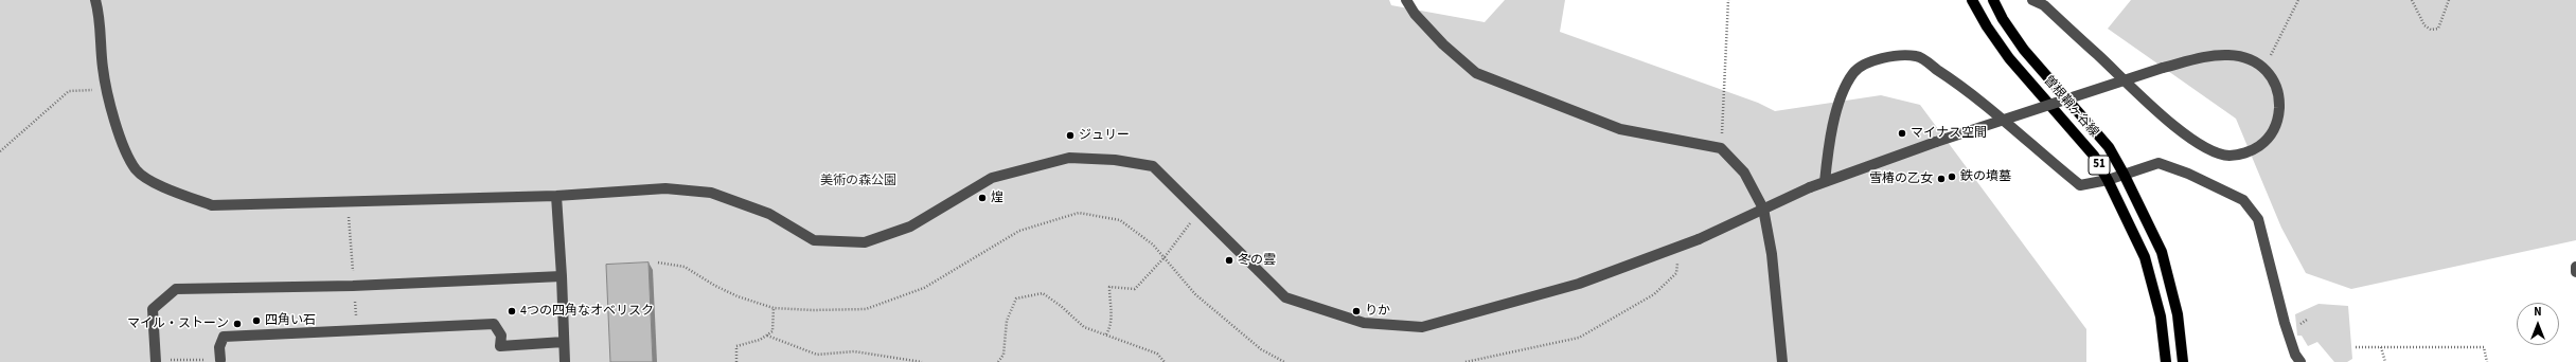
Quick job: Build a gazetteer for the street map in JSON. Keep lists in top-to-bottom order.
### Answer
{
  "streets": {
    "main road": ["曽根鞘ヶ谷線", "51"]
  },
  "parks": ["美術の森公園"],
  "places": [
    "マイナス空間",
    "ジュリー",
    "鉄の墳墓",
    "雪椿の乙女",
    "煌",
    "冬の雲",
    "4つの四角なオベリスク",
    "りか",
    "四角い石",
    "マイル・ストーン"
  ],
  "north": "top"
}
